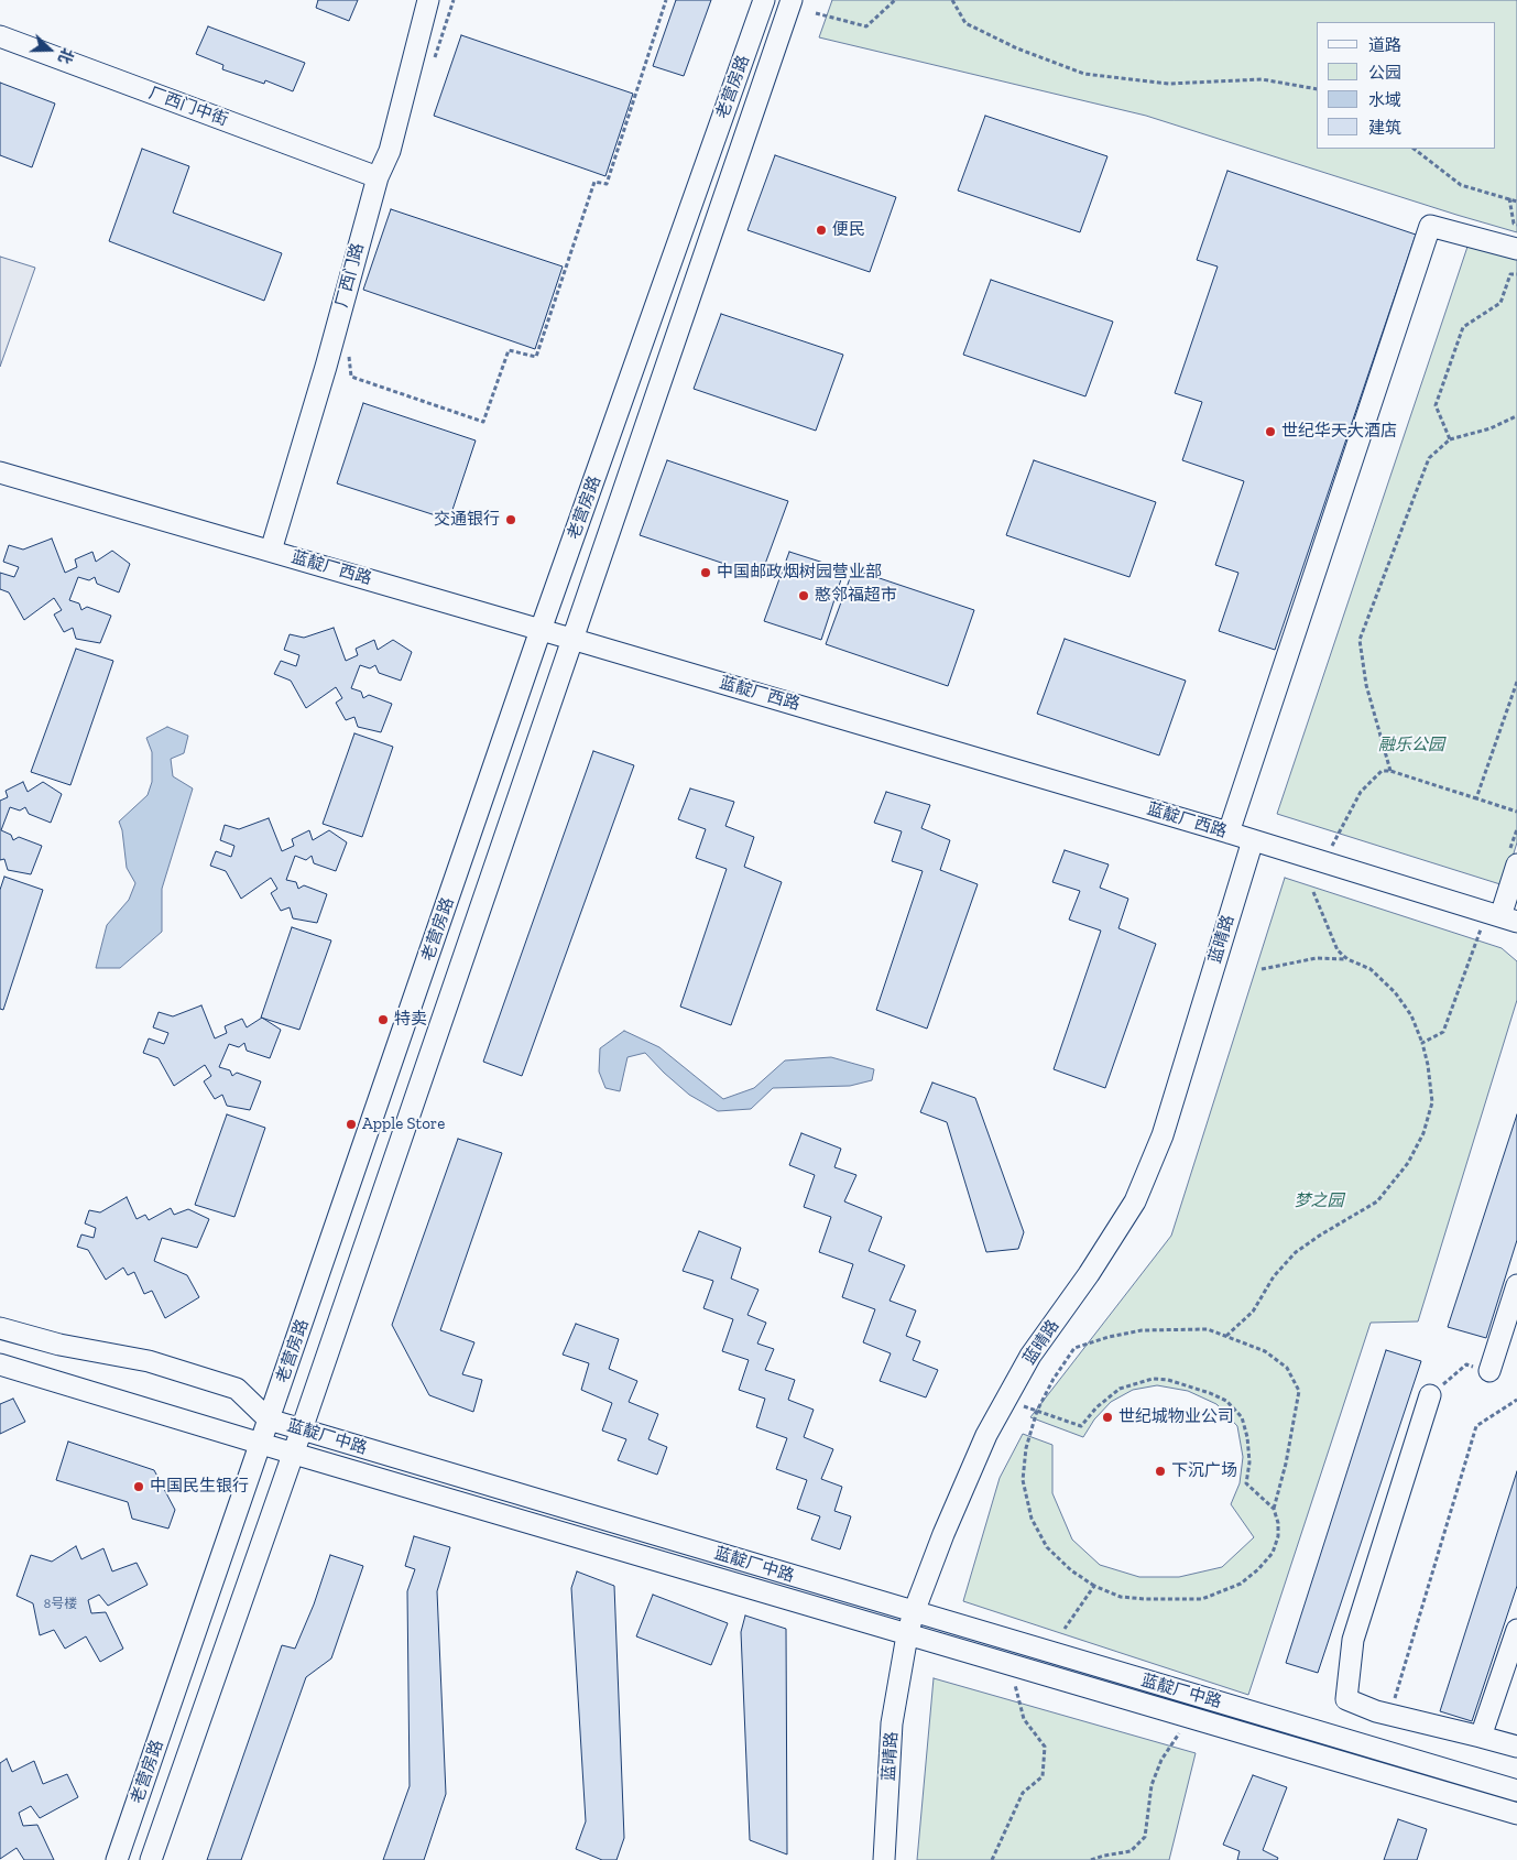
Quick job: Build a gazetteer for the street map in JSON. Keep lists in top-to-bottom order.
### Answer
{
  "streets": {
    "street": [
      "老营房路",
      "厂西门中街",
      "厂西门路",
      "蓝靛厂西路",
      "蓝晴路",
      "蓝靛厂中路"
    ]
  },
  "crossings": [
    ["老营房路", "蓝靛厂西路"],
    ["老营房路", "蓝靛厂中路"],
    ["厂西门中街", "厂西门路"],
    ["厂西门路", "蓝靛厂西路"],
    ["蓝靛厂西路", "蓝晴路"],
    ["蓝晴路", "蓝靛厂中路"]
  ],
  "parks": ["融乐公园", "梦之园"],
  "places": [
    "便民",
    "世纪华天大酒店",
    "交通银行",
    "中国邮政烟树园营业部",
    "憨邻福超市",
    "特卖",
    "Apple Store",
    "世纪城物业公司",
    "下沉广场",
    "中国民生银行"
  ],
  "house_numbers": ["8号楼"],
  "legend": [
    "道路",
    "公园",
    "水域",
    "建筑"
  ],
  "north": "right"
}
